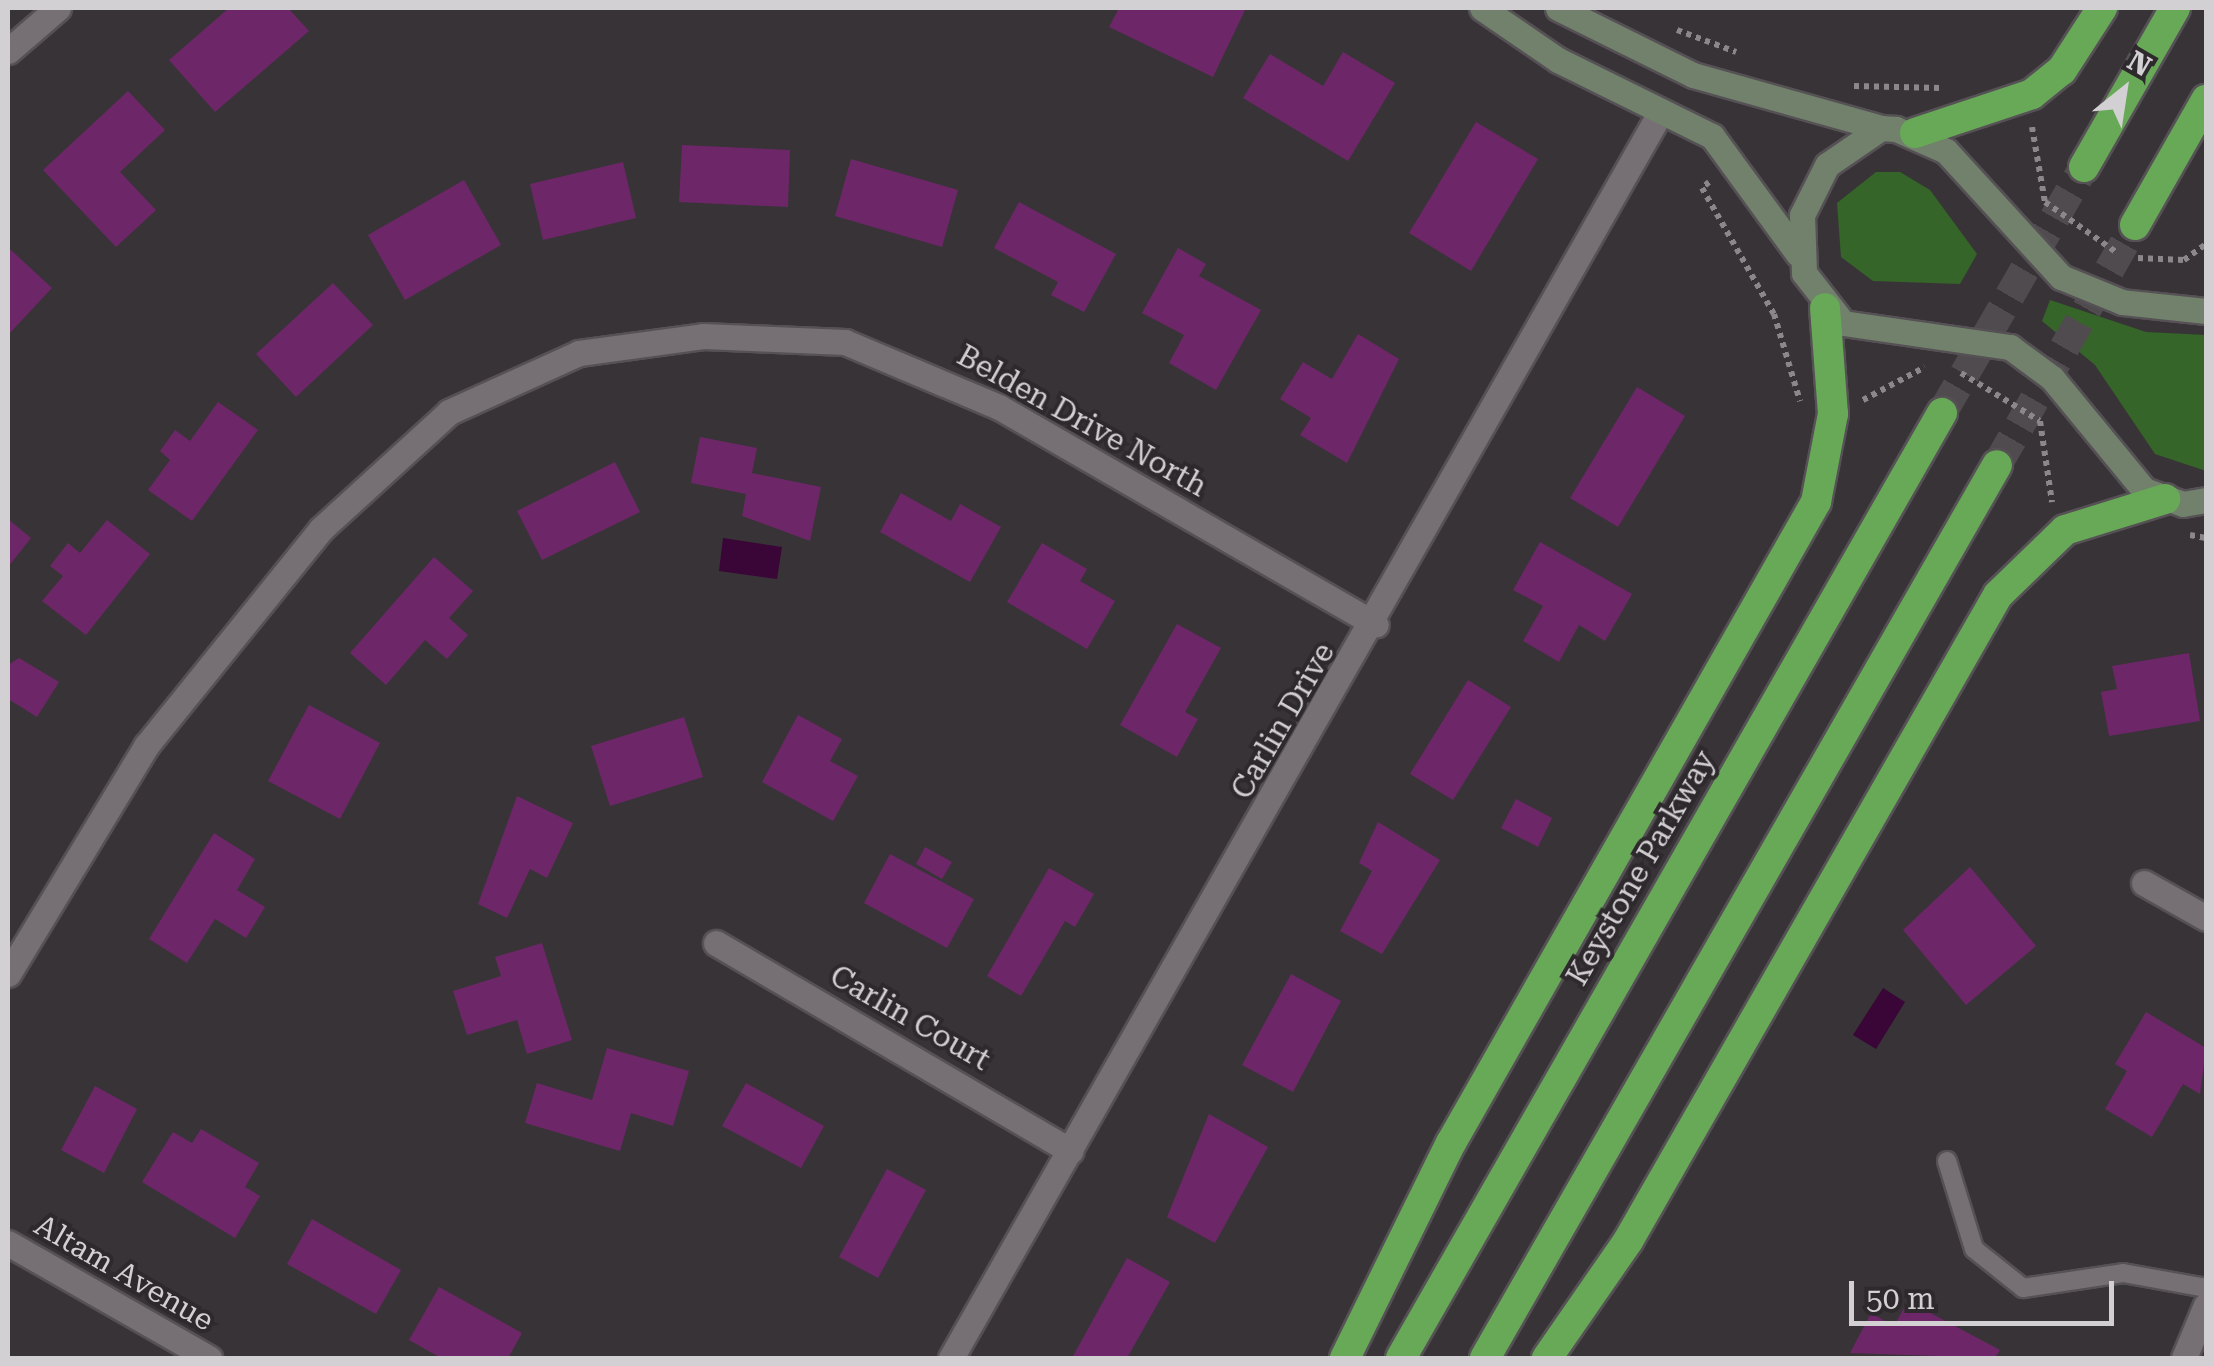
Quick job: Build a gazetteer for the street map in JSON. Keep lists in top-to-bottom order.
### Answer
{
  "streets": {
    "highway": ["Keystone Parkway"],
    "street": [
      "Belden Drive North",
      "Carlin Drive",
      "Carlin Court",
      "Altam Avenue"
    ]
  },
  "crossings": [
    ["Belden Drive North", "Carlin Drive"],
    ["Carlin Drive", "Carlin Court"]
  ],
  "scale_bar": "50 m",
  "north": "top right"
}
